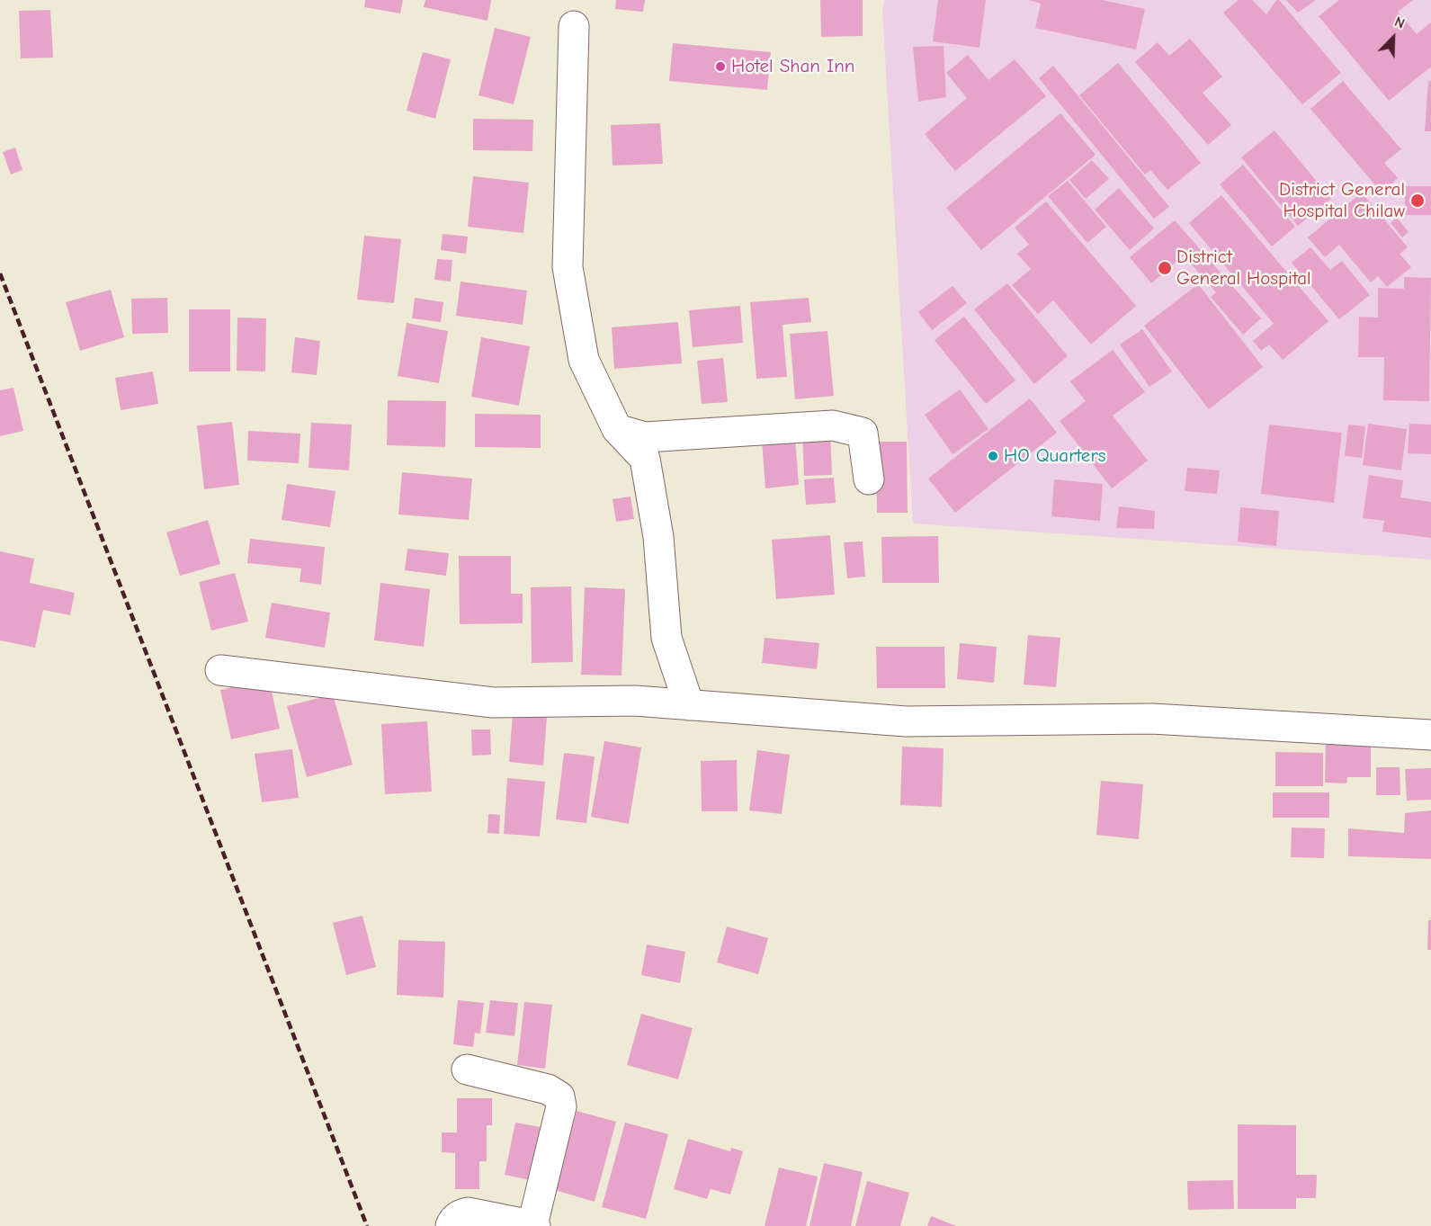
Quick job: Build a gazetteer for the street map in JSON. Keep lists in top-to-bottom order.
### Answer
{
  "places": [
    "Hotel Shan Inn",
    "District General Hospital Chilaw",
    "District General Hospital",
    "HO Quarters"
  ],
  "north": "top right"
}
